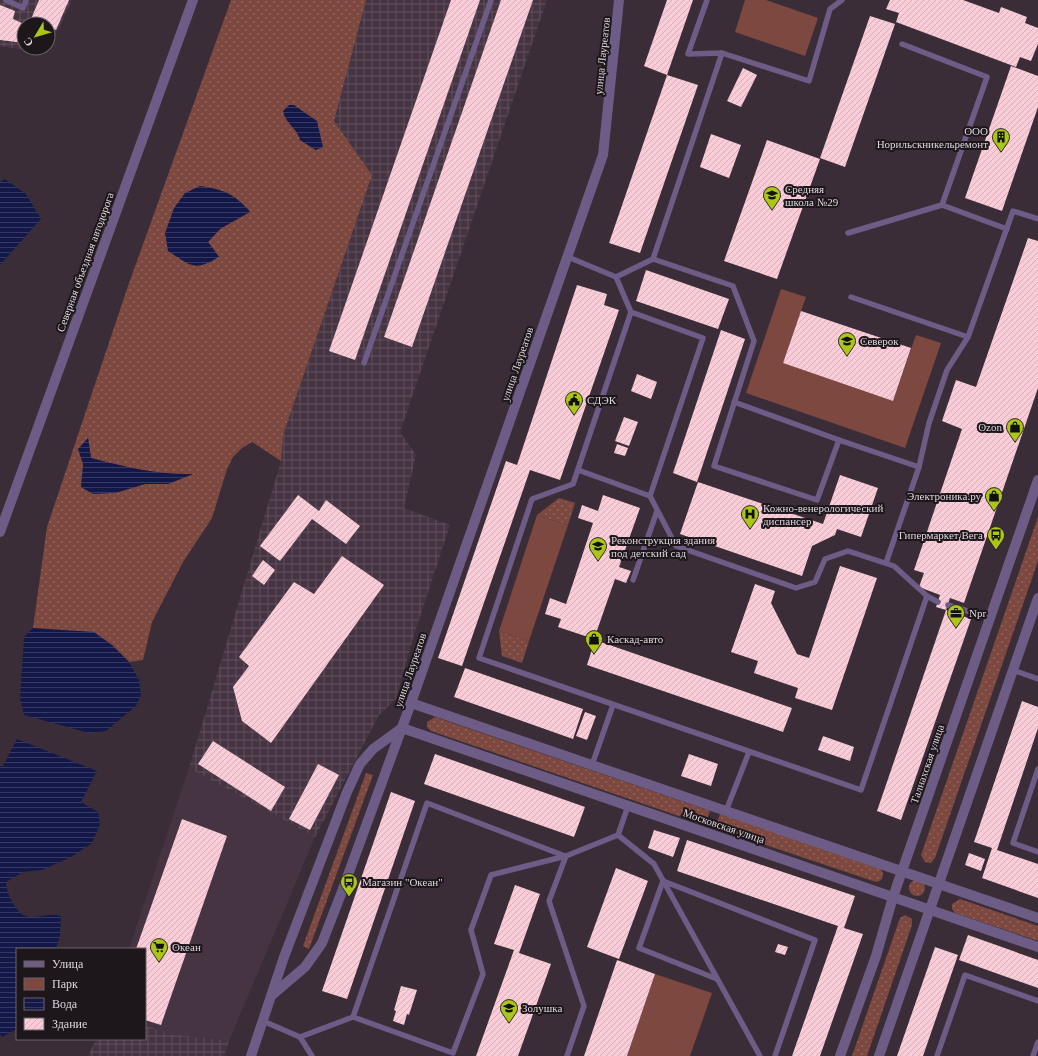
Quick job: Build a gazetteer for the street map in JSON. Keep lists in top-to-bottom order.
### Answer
{
  "streets": {
    "street": [
      "улица Лауреатов",
      "Северная объездная автодорога",
      "Талнахская улица",
      "Московская улица"
    ]
  },
  "crossings": [
    ["улица Лауреатов", "Московская улица"],
    ["Талнахская улица", "Московская улица"]
  ],
  "places": {
    "building": ["ООО Норильскникельремонт"],
    "school or university": [
      "Средняя школа №29",
      "Северок",
      "Реконструкция здания под детский сад",
      "Золушка"
    ],
    "public building": ["СДЭК"],
    "shop": ["Ozon", "Электроника.ру", "Каскад-авто"],
    "hospital": ["Кожно-венерологический диспансер"],
    "bus stop": ["Гипермаркет Вега", "Магазин \"Океан\""],
    "office": ["Npr"],
    "supermarket": ["Океан"]
  },
  "legend": [
    "Улица",
    "Парк",
    "Вода",
    "Здание"
  ],
  "north": "bottom left"
}
